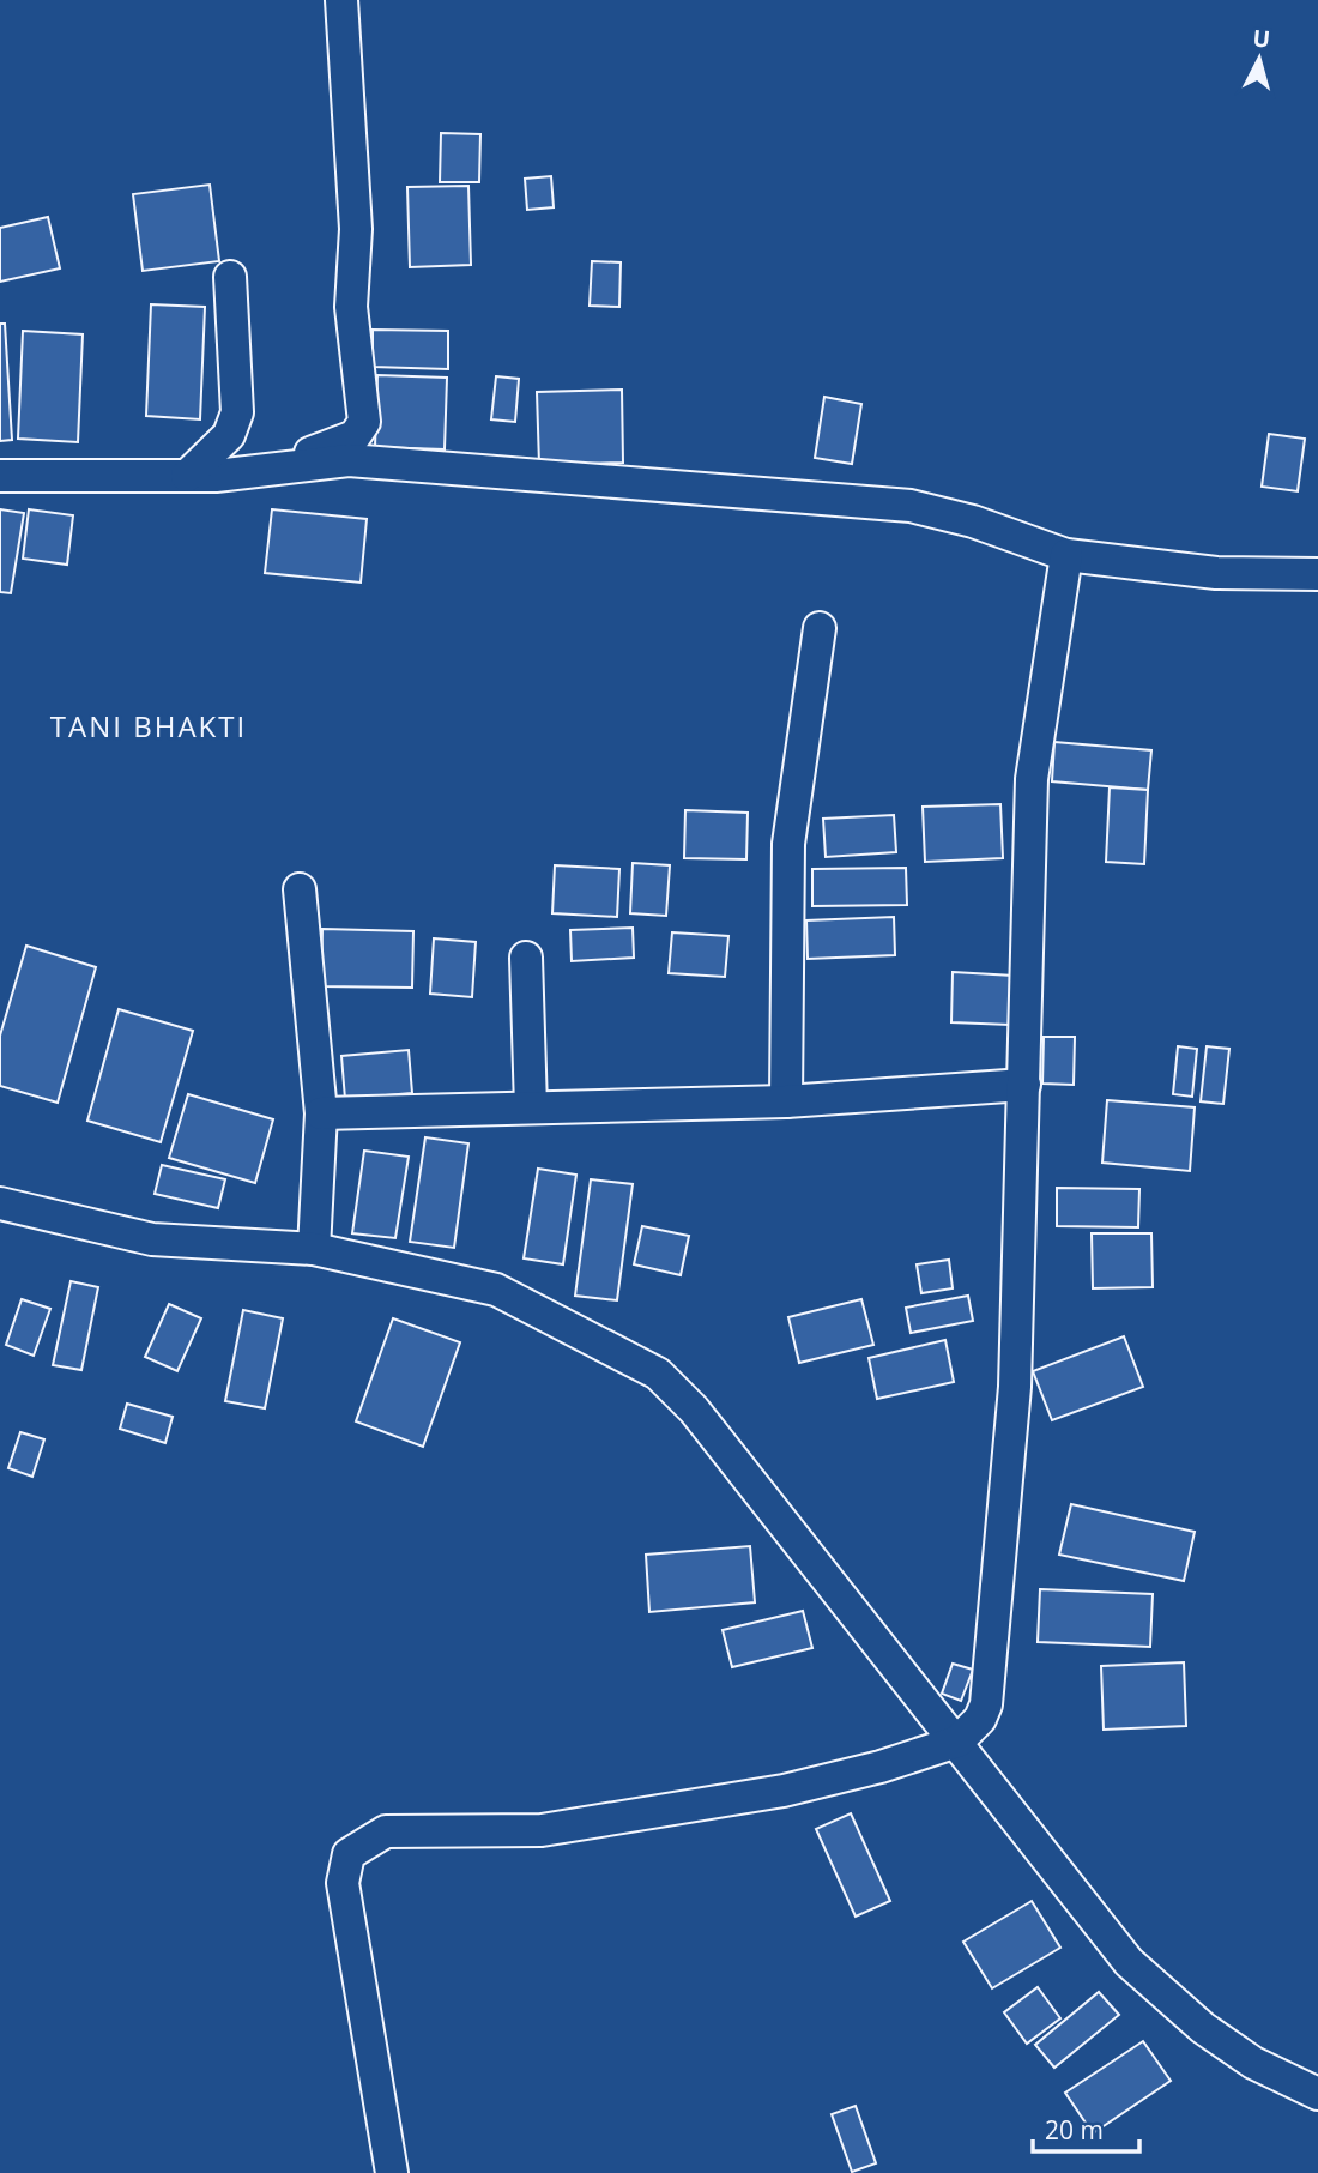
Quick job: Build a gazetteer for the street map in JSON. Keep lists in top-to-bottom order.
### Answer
{
  "districts": ["TANI BHAKTI"],
  "scale_bar": "20 m",
  "north": "top"
}
